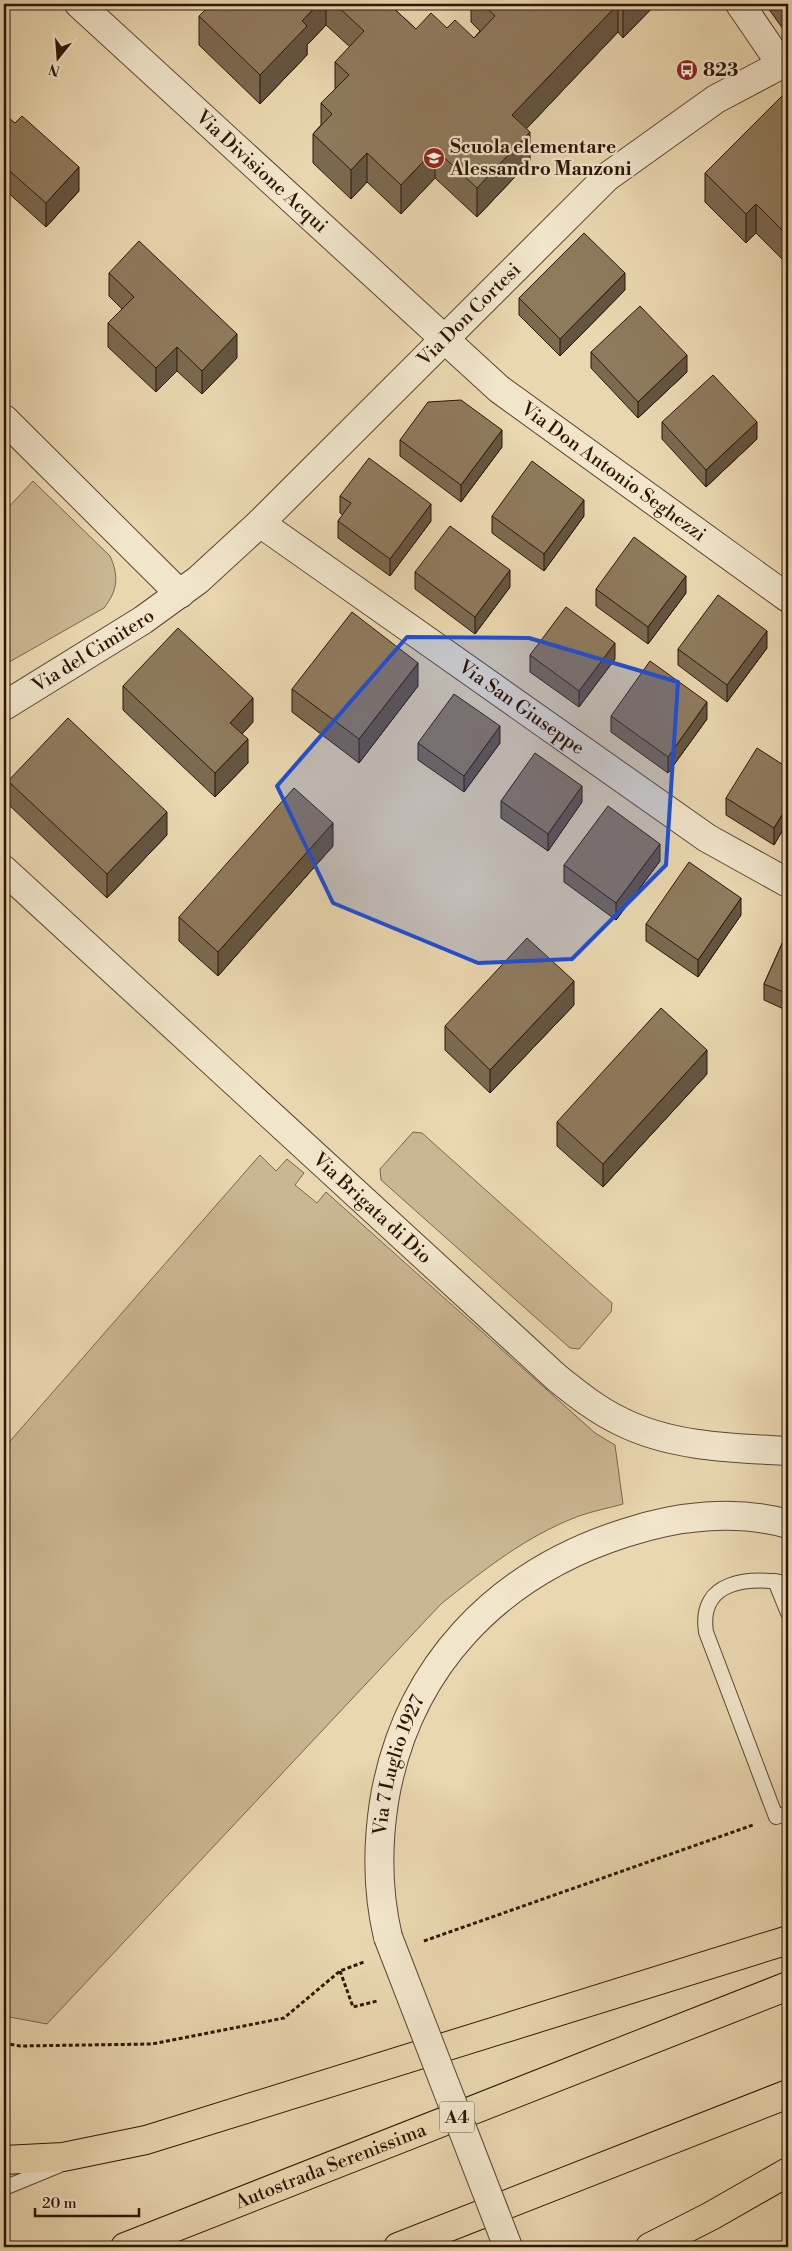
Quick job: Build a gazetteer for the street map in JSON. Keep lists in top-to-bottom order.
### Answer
{
  "streets": {
    "highway": ["A4", "Autostrada Serenissima"],
    "street": [
      "Via Divisione Acqui",
      "Via Don Cortesi",
      "Via Don Antonio Seghezzi",
      "Via del Cimitero",
      "Via San Giuseppe",
      "Via Brigata di Dio",
      "Via 7 Luglio 1927"
    ]
  },
  "crossings": [
    ["Via Divisione Acqui", "Via Don Cortesi"],
    ["Via Divisione Acqui", "Via Don Antonio Seghezzi"],
    ["Via Don Cortesi", "Via Don Antonio Seghezzi"],
    ["Via Don Cortesi", "Via del Cimitero"],
    ["Via Don Cortesi", "Via San Giuseppe"]
  ],
  "places": {
    "bus stop": ["823"],
    "school or university": ["Scuola elementare Alessandro Manzoni"]
  },
  "scale_bar": "20 m",
  "north": "bottom"
}
